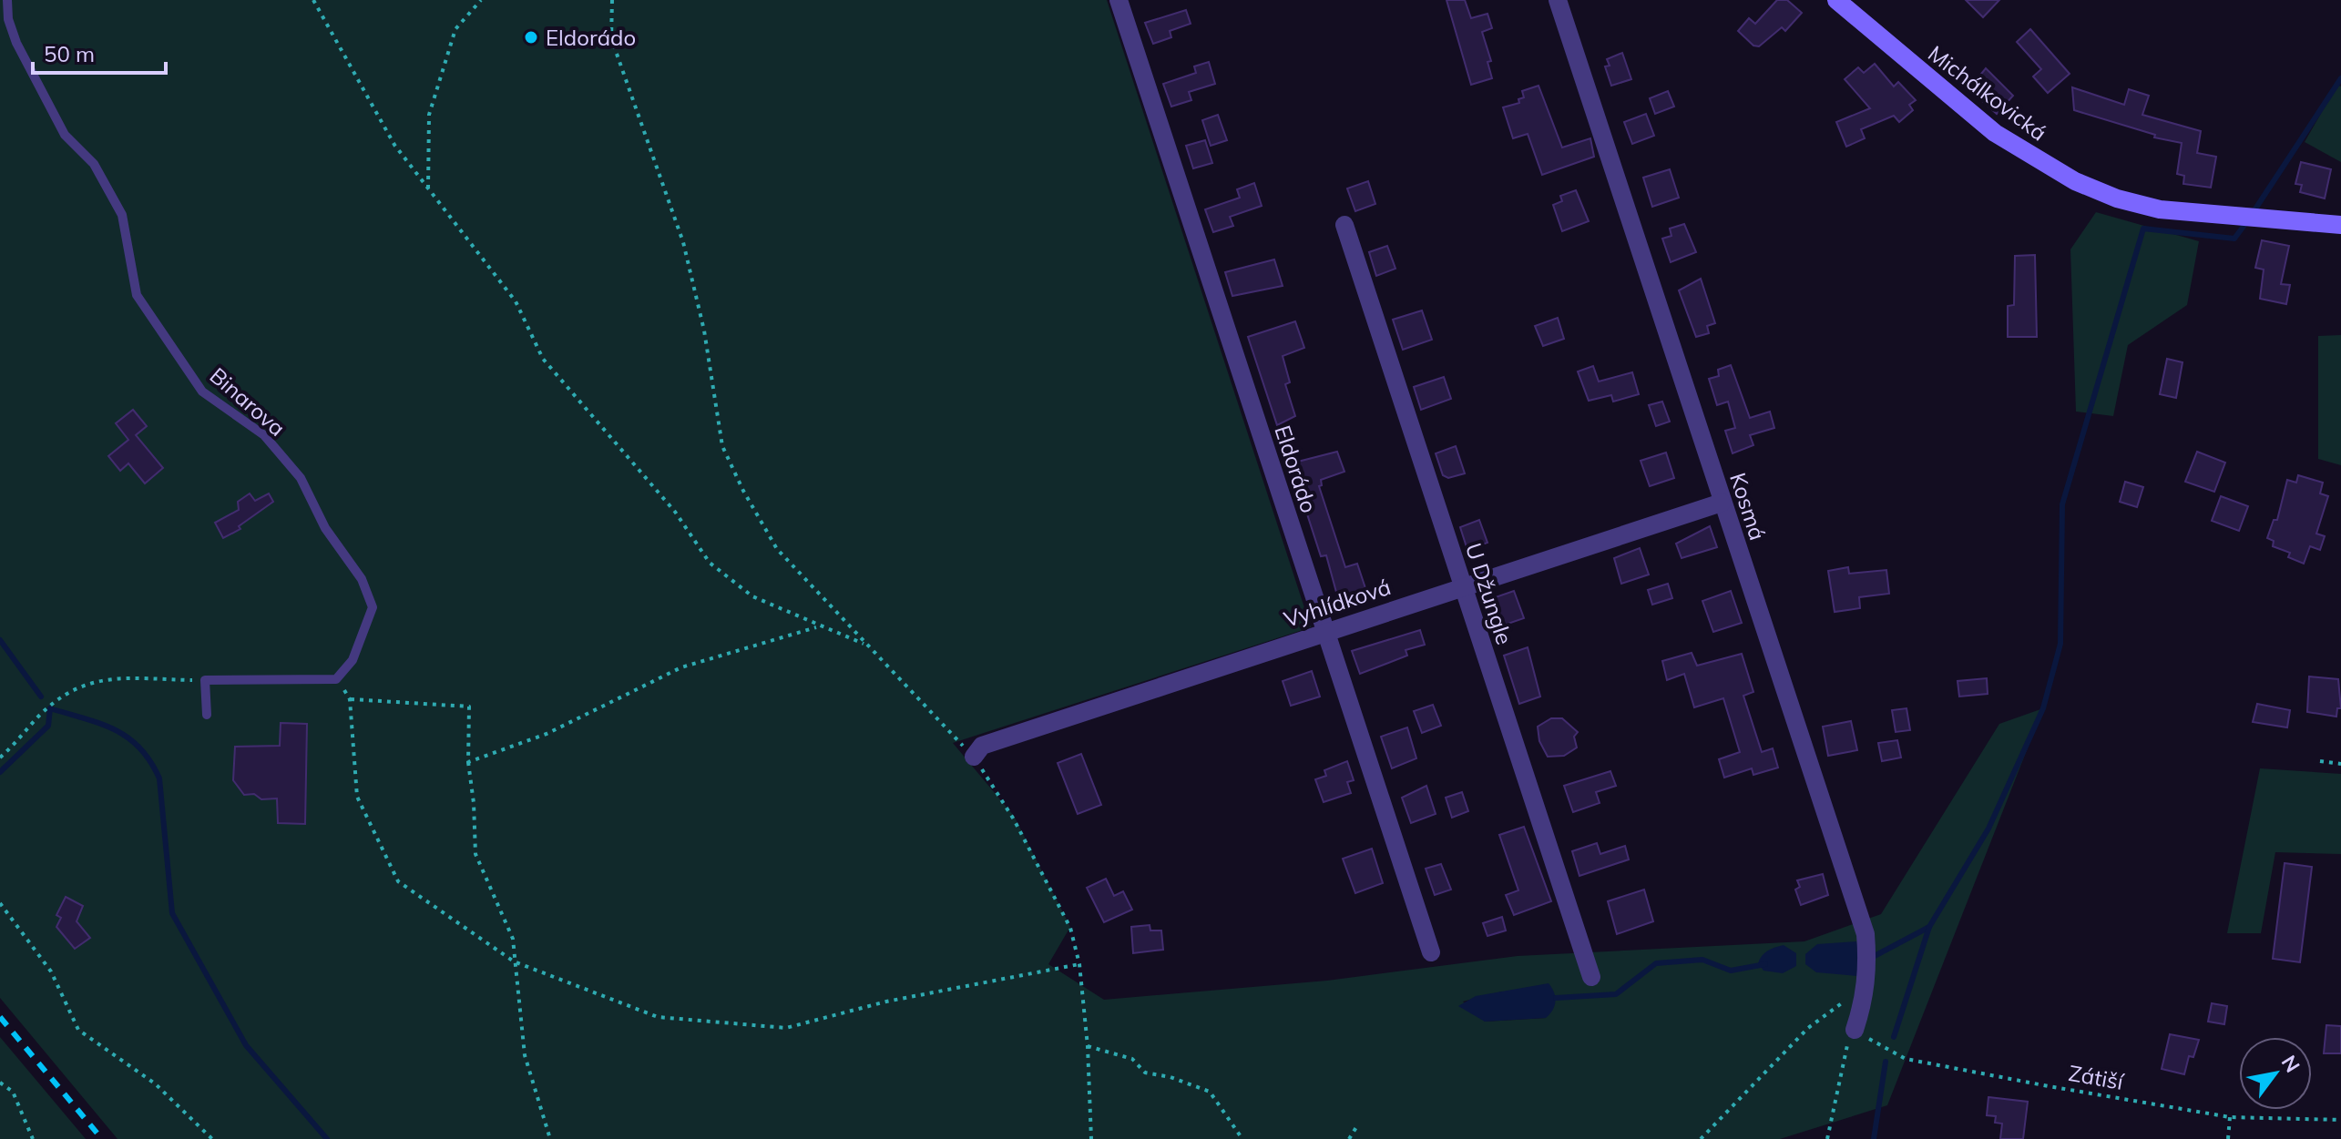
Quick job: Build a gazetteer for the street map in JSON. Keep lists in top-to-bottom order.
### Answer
{
  "streets": {
    "street": [
      "Michálkovická",
      "Eldorádo",
      "Kosmá",
      "U Džungle",
      "Vyhlídková"
    ],
    "lane": ["Binarova"],
    "path": ["Zátiší"]
  },
  "crossings": [
    ["Eldorádo", "Vyhlídková"],
    ["Kosmá", "Vyhlídková"],
    ["Kosmá", "Zátiší"],
    ["U Džungle", "Vyhlídková"]
  ],
  "places": ["Eldorádo"],
  "scale_bar": "50 m",
  "north": "top right"
}
